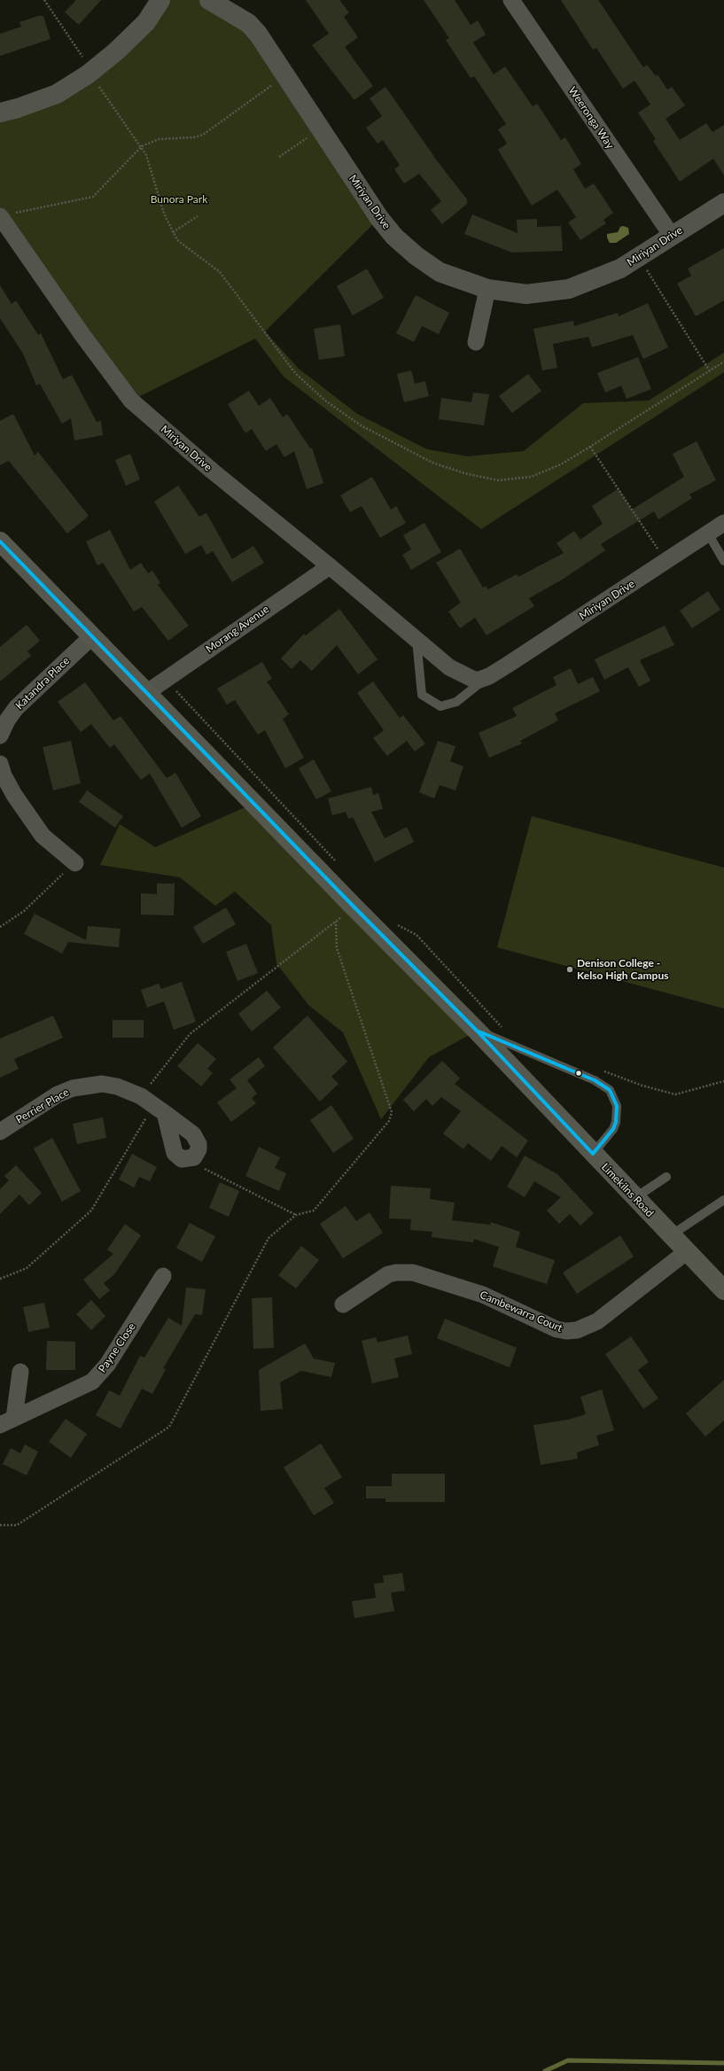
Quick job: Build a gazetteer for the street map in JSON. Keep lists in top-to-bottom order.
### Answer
{
  "streets": {
    "main road": ["Limekilns Road"],
    "street": [
      "Weeronga Way",
      "Miriyan Drive",
      "Morang Avenue",
      "Katandra Place",
      "Perrier Place",
      "Cambewarra Court",
      "Payne Close"
    ]
  },
  "crossings": [
    ["Weeronga Way", "Miriyan Drive"],
    ["Miriyan Drive", "Morang Avenue"],
    ["Morang Avenue", "Limekilns Road"],
    ["Katandra Place", "Limekilns Road"],
    ["Limekilns Road", "Cambewarra Court"]
  ],
  "parks": ["Bunora Park"],
  "places": ["Denison College - Kelso High Campus"]
}
